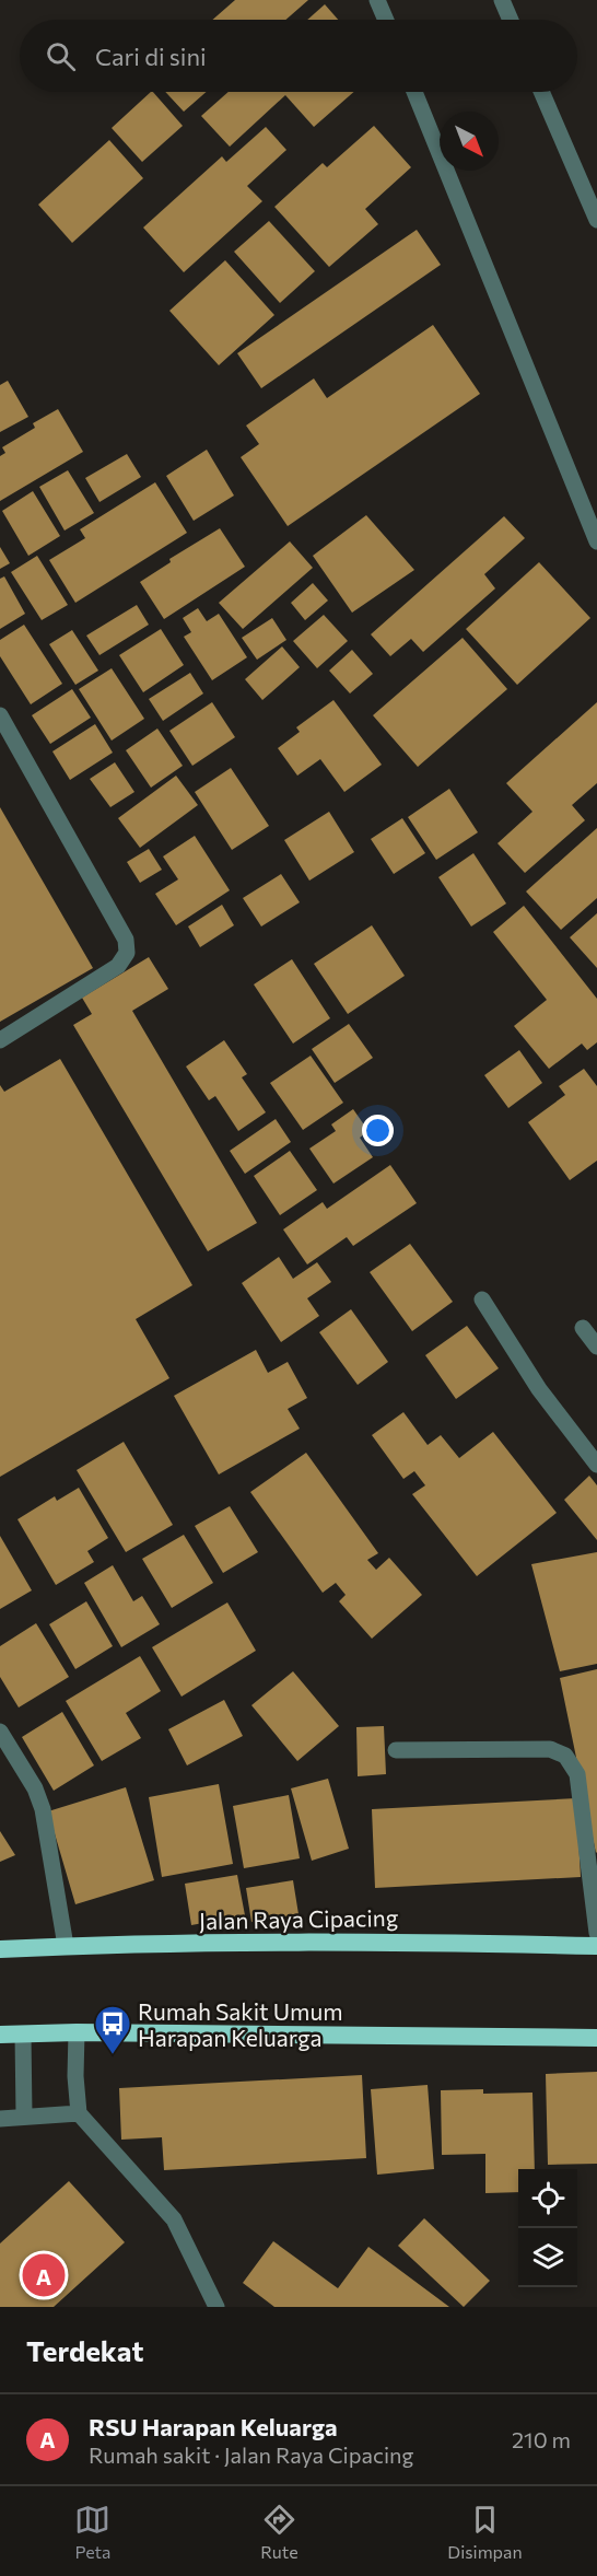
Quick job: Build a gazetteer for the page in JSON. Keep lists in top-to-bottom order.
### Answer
{
  "streets": {
    "highway": ["Jalan Raya Cipacing"]
  },
  "places": {
    "bus stop": ["Rumah Sakit Umum Harapan Keluarga"]
  },
  "north": "bottom right",
  "page": {
    "search": "Cari di sini",
    "pins": "A",
    "heading": "Terdekat",
    "list": [
      {
        "mark": "A",
        "name": "RSU Harapan Keluarga",
        "note": "Rumah sakit · Jalan Raya Cipacing",
        "value": "210 m"
      }
    ],
    "nav": ["Peta", "Rute", "Disimpan"]
  }
}
